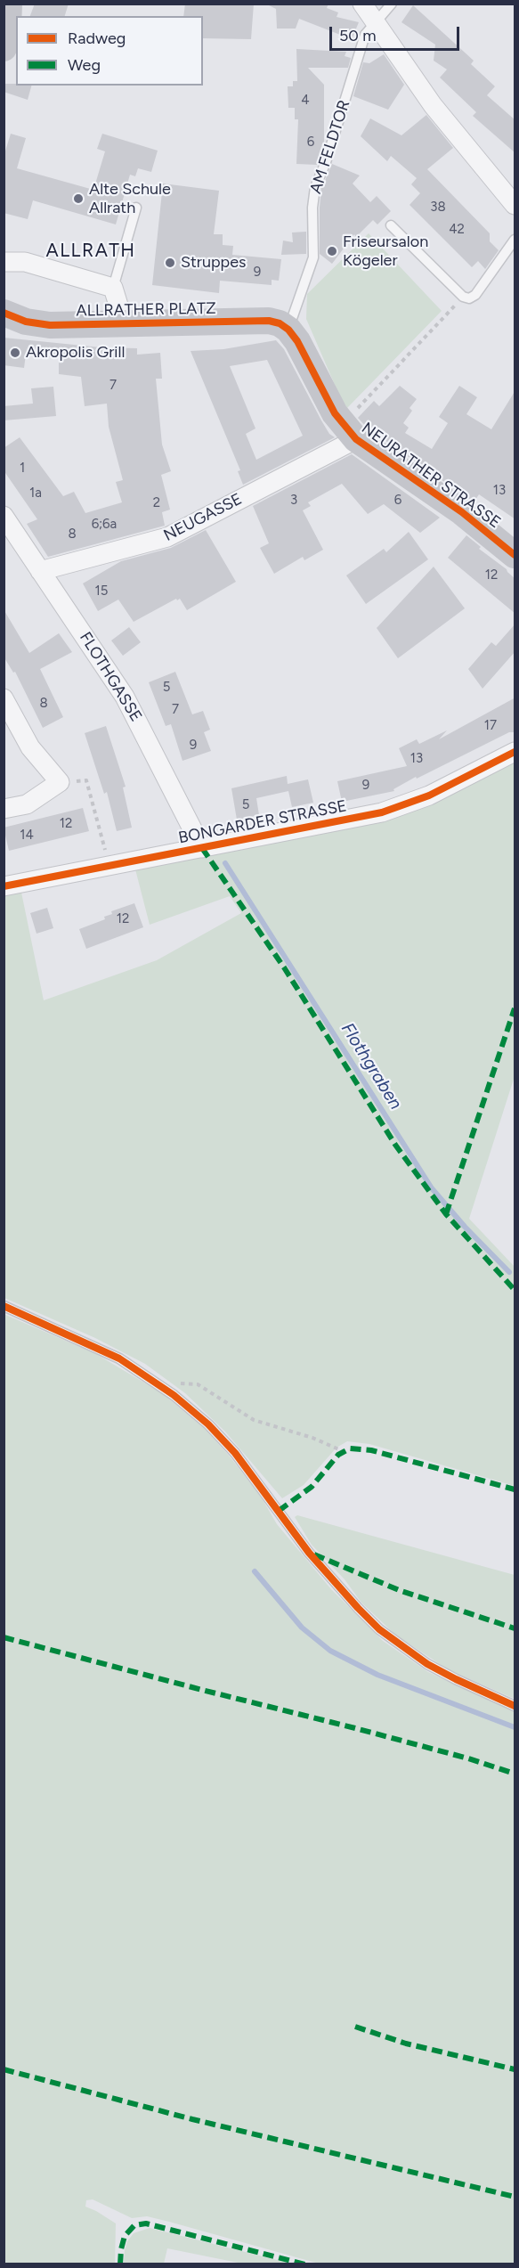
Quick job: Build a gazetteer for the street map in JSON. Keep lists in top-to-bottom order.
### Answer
{
  "streets": {
    "street": [
      "ALLRATHER PLATZ",
      "NEURATHER STRASSE",
      "NEUGASSE",
      "FLOTHGASSE",
      "BONGARDER STRASSE"
    ],
    "lane": ["AM FELDTOR"]
  },
  "crossings": [
    ["AM FELDTOR", "ALLRATHER PLATZ"],
    ["AM FELDTOR", "NEURATHER STRASSE"],
    ["ALLRATHER PLATZ", "NEURATHER STRASSE"],
    ["NEURATHER STRASSE", "NEUGASSE"],
    ["NEUGASSE", "FLOTHGASSE"],
    ["FLOTHGASSE", "BONGARDER STRASSE"]
  ],
  "districts": ["ALLRATH"],
  "water": ["Flothgraben"],
  "places": [
    "Alte Schule Allrath",
    "Friseursalon Kögeler",
    "Struppes",
    "Akropolis Grill"
  ],
  "house_numbers": [
    "4",
    "6",
    "38",
    "42",
    "9",
    "7",
    "1",
    "13",
    "1a",
    "3",
    "6",
    "2",
    "6;6a",
    "8",
    "12",
    "15",
    "5",
    "8",
    "7",
    "17",
    "9",
    "13",
    "9",
    "5",
    "12",
    "14",
    "12"
  ],
  "legend": ["Radweg", "Weg"],
  "scale_bar": "50 m"
}
